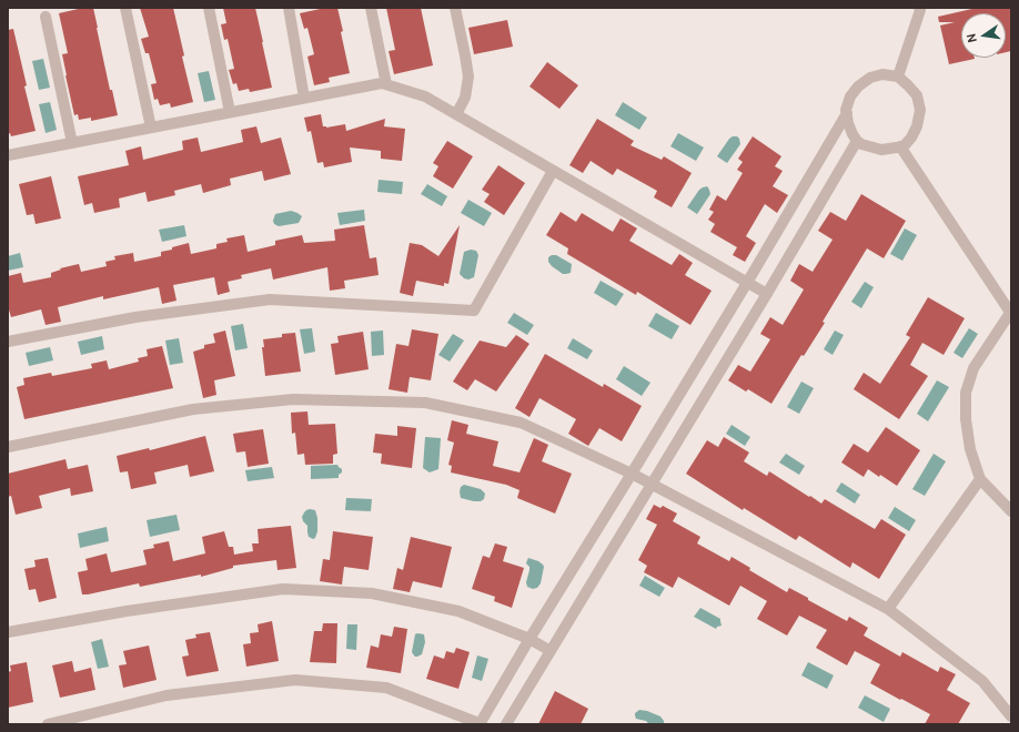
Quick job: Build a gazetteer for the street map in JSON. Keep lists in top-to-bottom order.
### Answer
{
  "north": "left"
}
